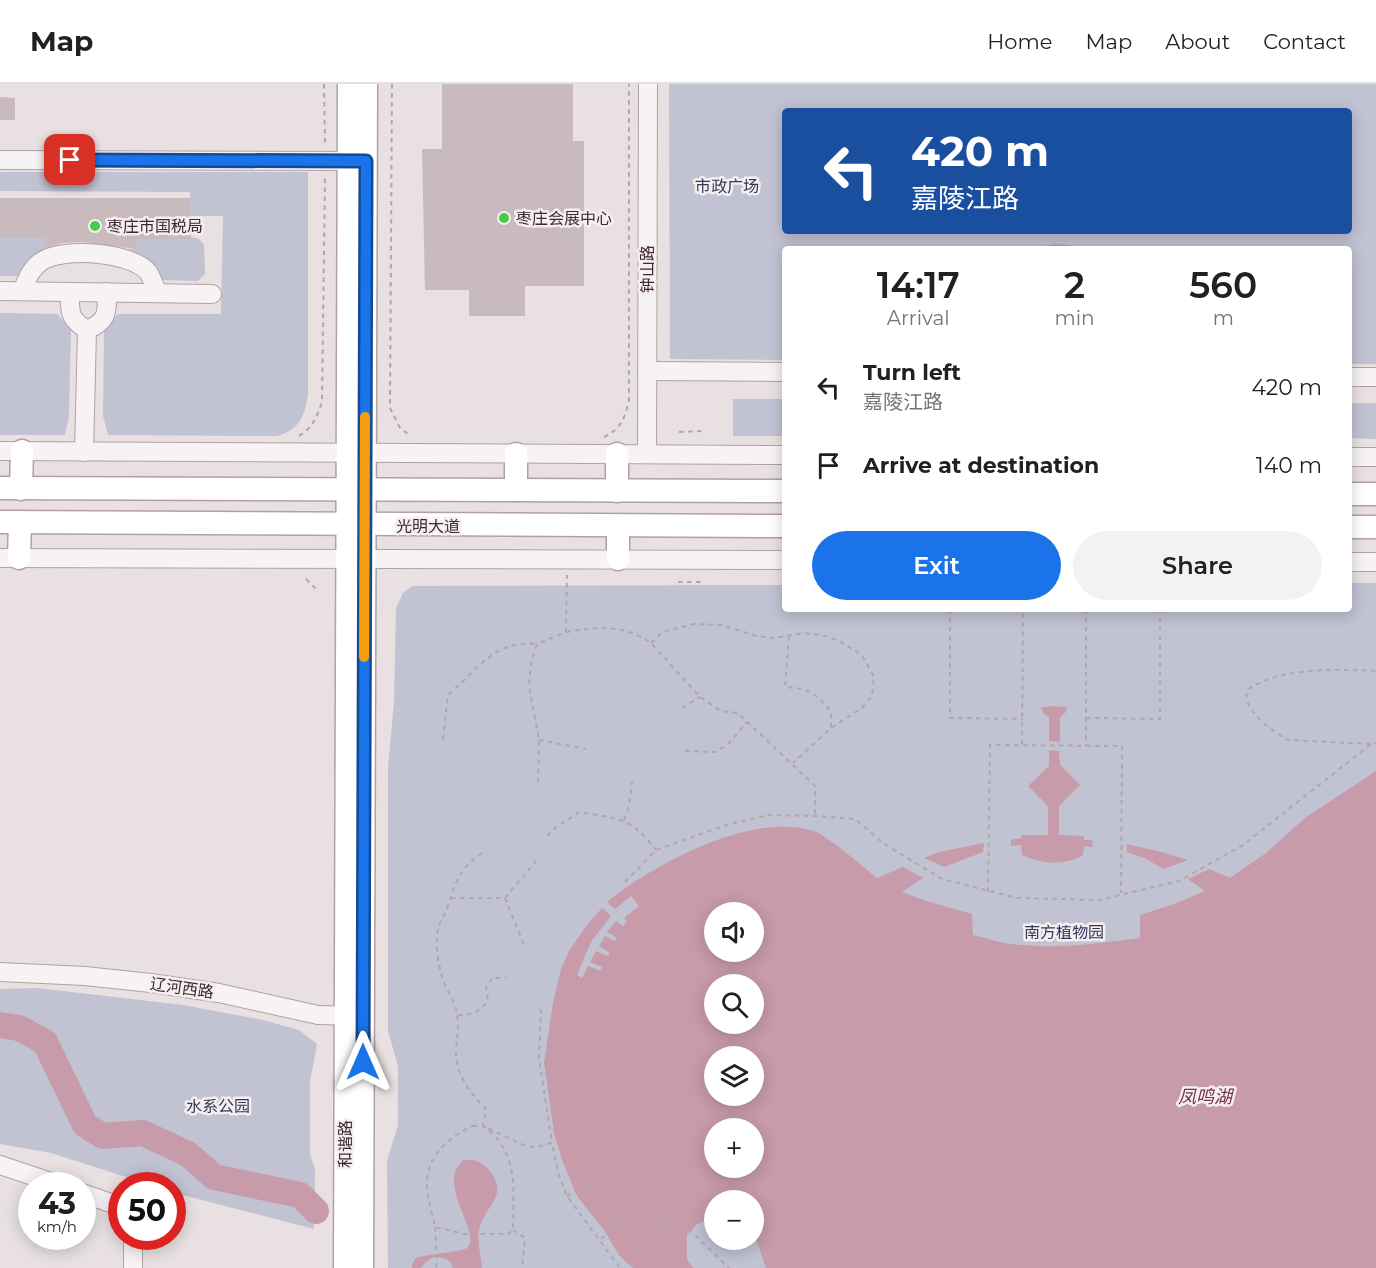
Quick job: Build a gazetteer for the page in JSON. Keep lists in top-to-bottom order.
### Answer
{
  "streets": {
    "main road": ["光明大道", "和谐路"],
    "street": ["钟山路", "辽河西路"]
  },
  "crossings": [
    ["光明大道", "和谐路"],
    ["辽河西路", "和谐路"]
  ],
  "water": ["凤鸣湖"],
  "parks": ["市政广场", "南方植物园", "水系公园"],
  "places": ["枣庄会展中心", "枣庄市国税局"],
  "page": {
    "header": "Map",
    "nav": [
      "Home",
      "Map",
      "About",
      "Contact"
    ],
    "turn": ["420 m", "嘉陵江路"],
    "eta": [
      "14:17",
      "Arrival",
      "2",
      "min",
      "560",
      "m"
    ],
    "list": [
      {
        "name": "Turn left",
        "note": "嘉陵江路",
        "value": "420 m"
      },
      {
        "name": "Arrive at destination",
        "value": "140 m"
      }
    ],
    "buttons": ["Exit", "Share"],
    "map_buttons": ["+", "−"],
    "speed": "43 km/h",
    "limit": "50"
  }
}
